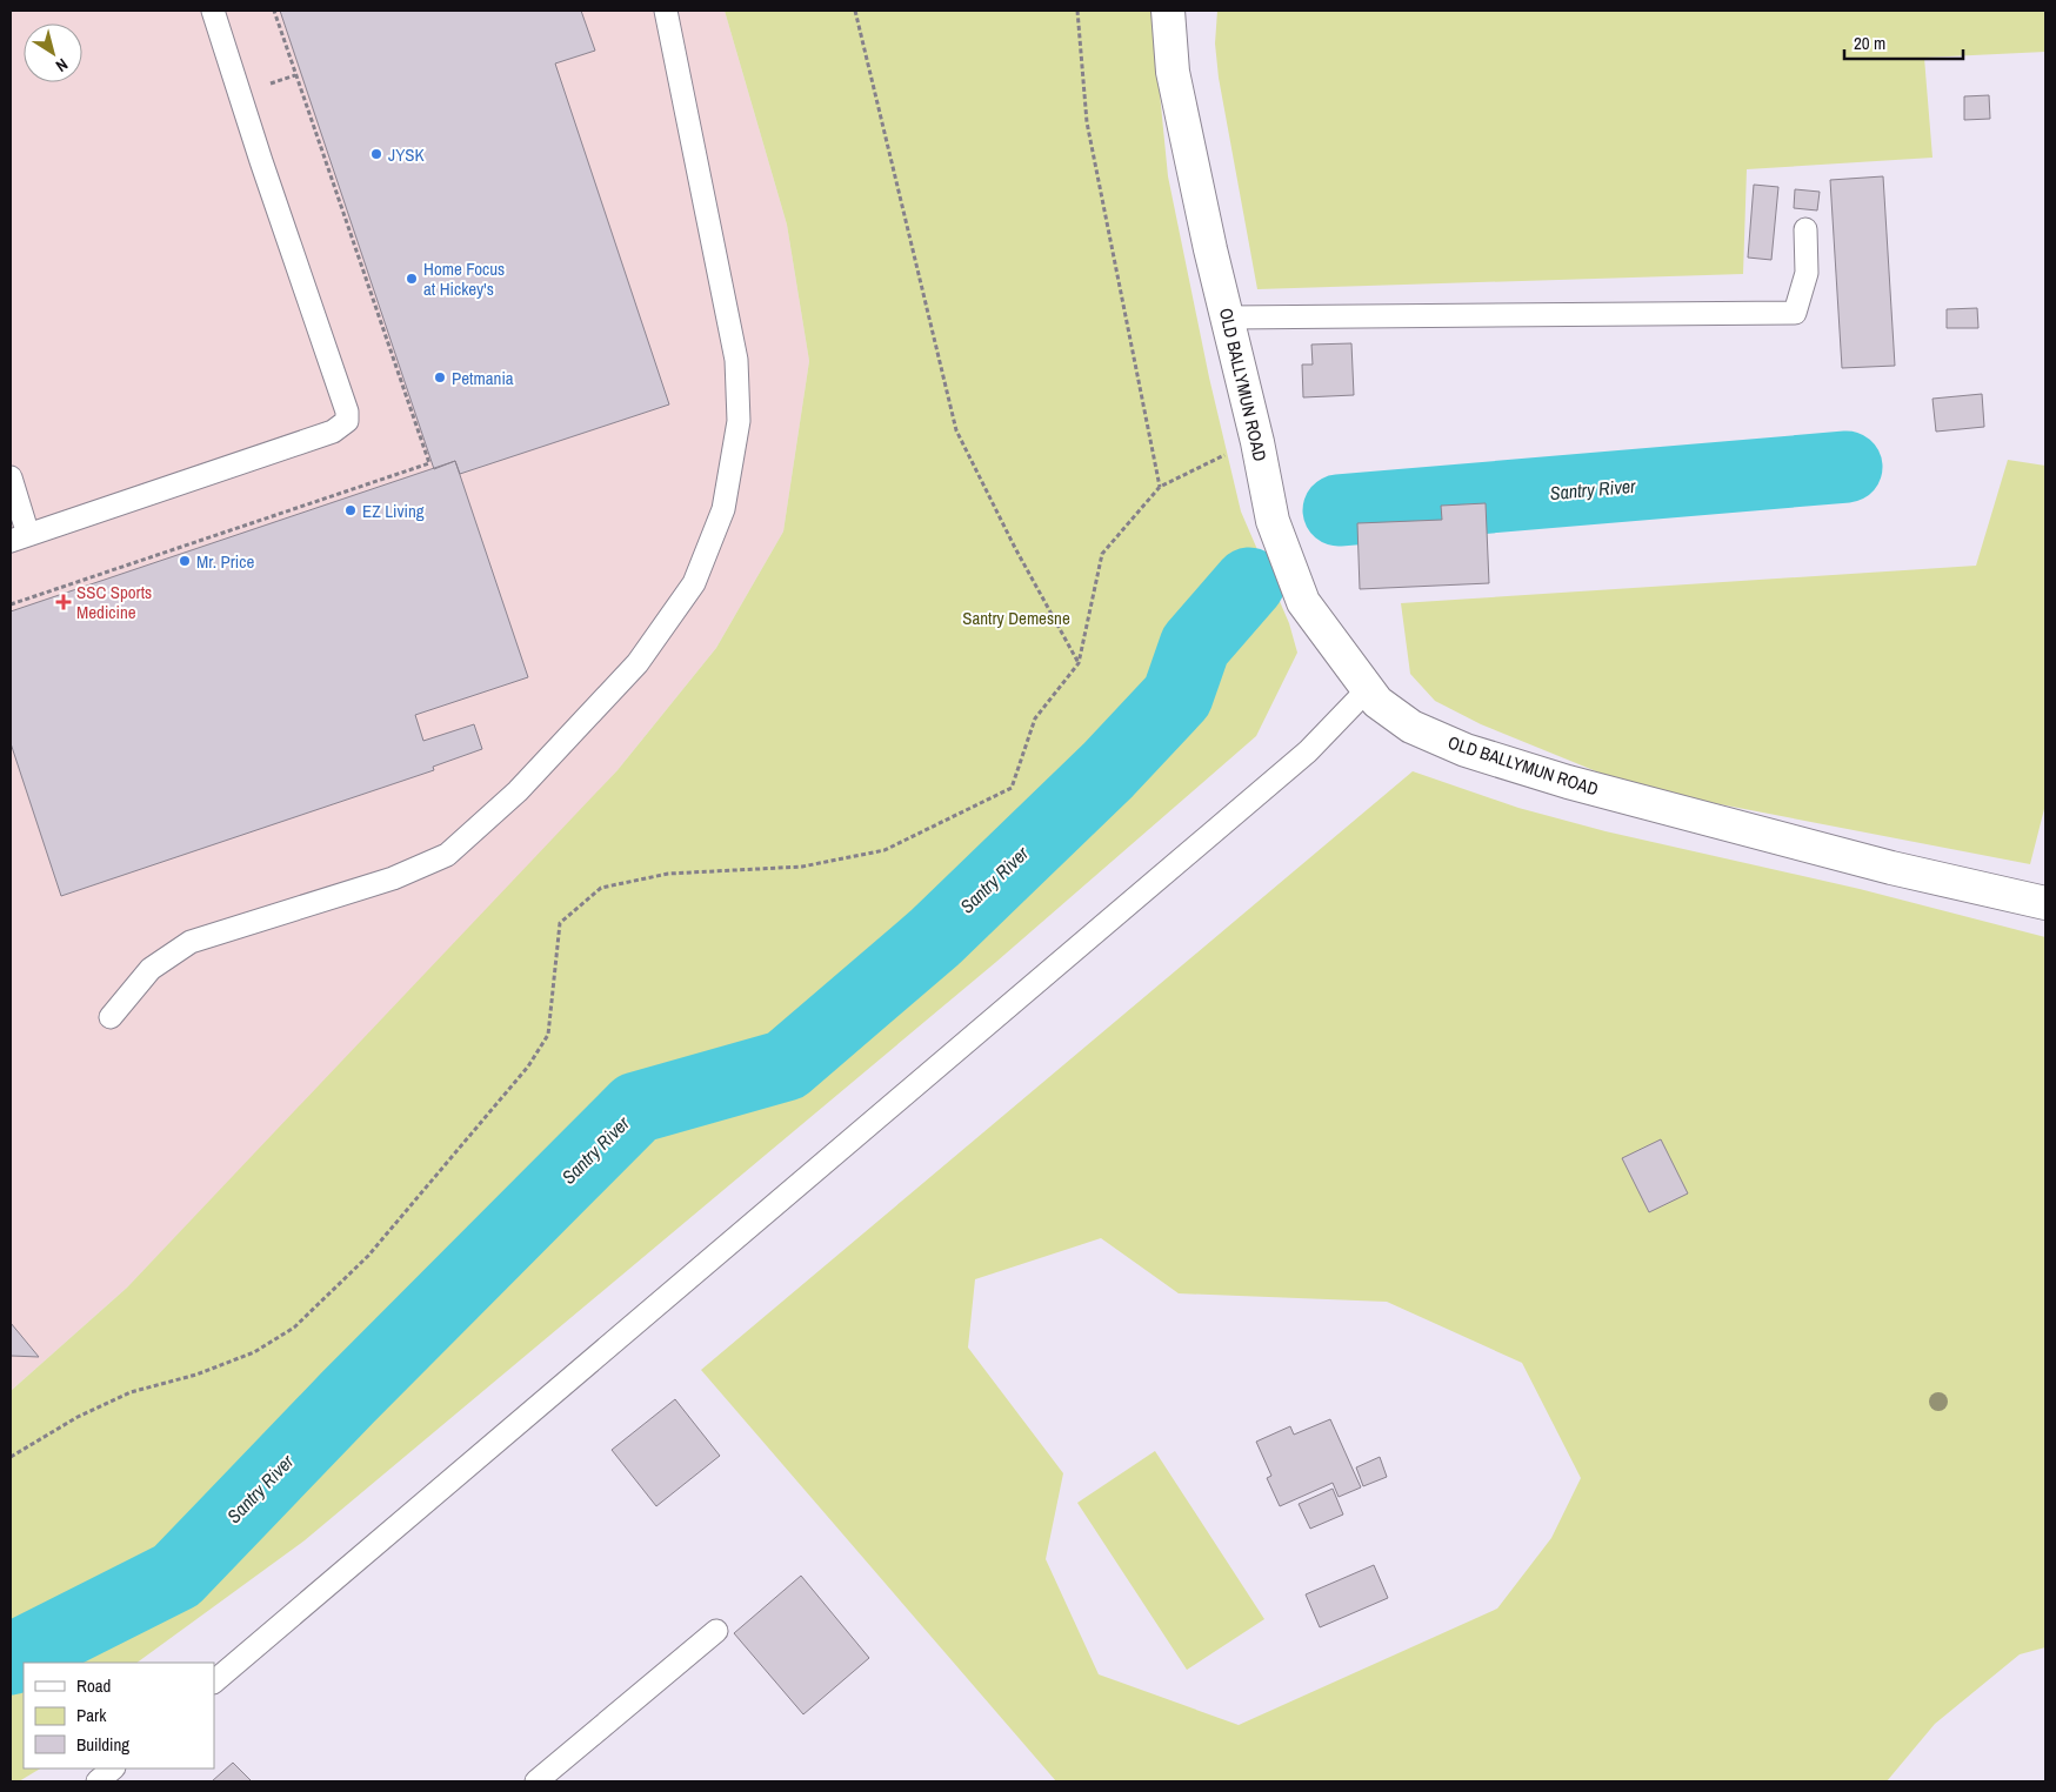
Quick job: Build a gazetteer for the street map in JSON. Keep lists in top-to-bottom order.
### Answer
{
  "streets": {
    "street": ["OLD BALLYMUN ROAD"]
  },
  "water": ["Santry River"],
  "parks": ["Santry Demesne"],
  "places": {
    "other": [
      "JYSK",
      "Home Focus at Hickey's",
      "Petmania",
      "EZ Living",
      "Mr. Price"
    ],
    "health": ["SSC Sports Medicine"]
  },
  "legend": ["Road", "Park", "Building"],
  "scale_bar": "20 m",
  "north": "bottom right"
}
